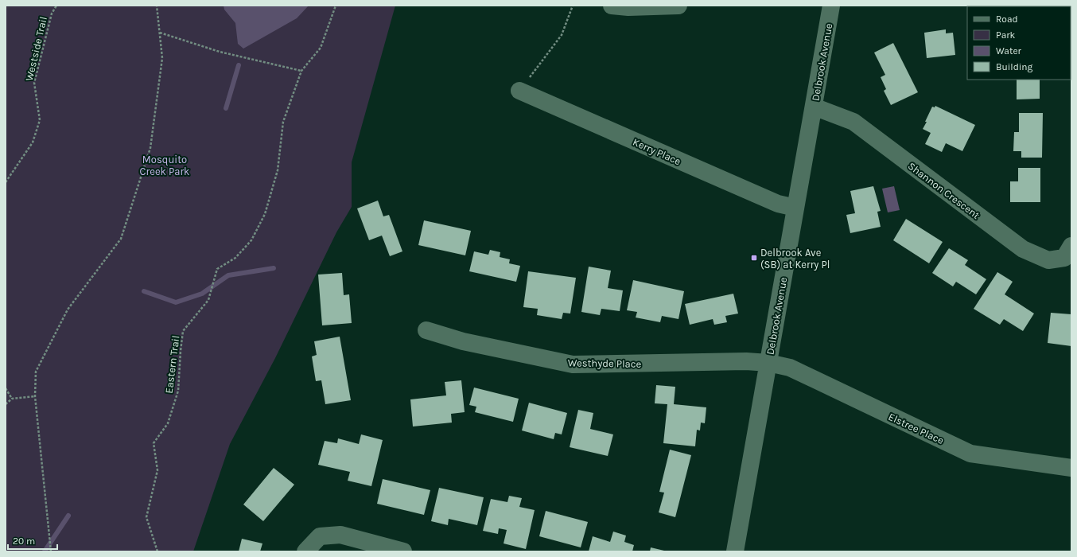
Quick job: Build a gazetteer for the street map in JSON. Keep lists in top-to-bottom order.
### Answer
{
  "streets": {
    "street": [
      "Delbrook Avenue",
      "Kerry Place",
      "Shannon Crescent",
      "Westhyde Place",
      "Elstree Place"
    ],
    "path": ["Westside Trail", "Eastern Trail"]
  },
  "crossings": [
    ["Delbrook Avenue", "Kerry Place"],
    ["Delbrook Avenue", "Shannon Crescent"],
    ["Delbrook Avenue", "Westhyde Place"],
    ["Delbrook Avenue", "Elstree Place"],
    ["Westhyde Place", "Elstree Place"]
  ],
  "parks": ["Mosquito Creek Park"],
  "places": {
    "transit": ["Delbrook Ave (SB) at Kerry Pl"]
  },
  "legend": [
    "Road",
    "Park",
    "Water",
    "Building"
  ],
  "scale_bar": "20 m"
}
